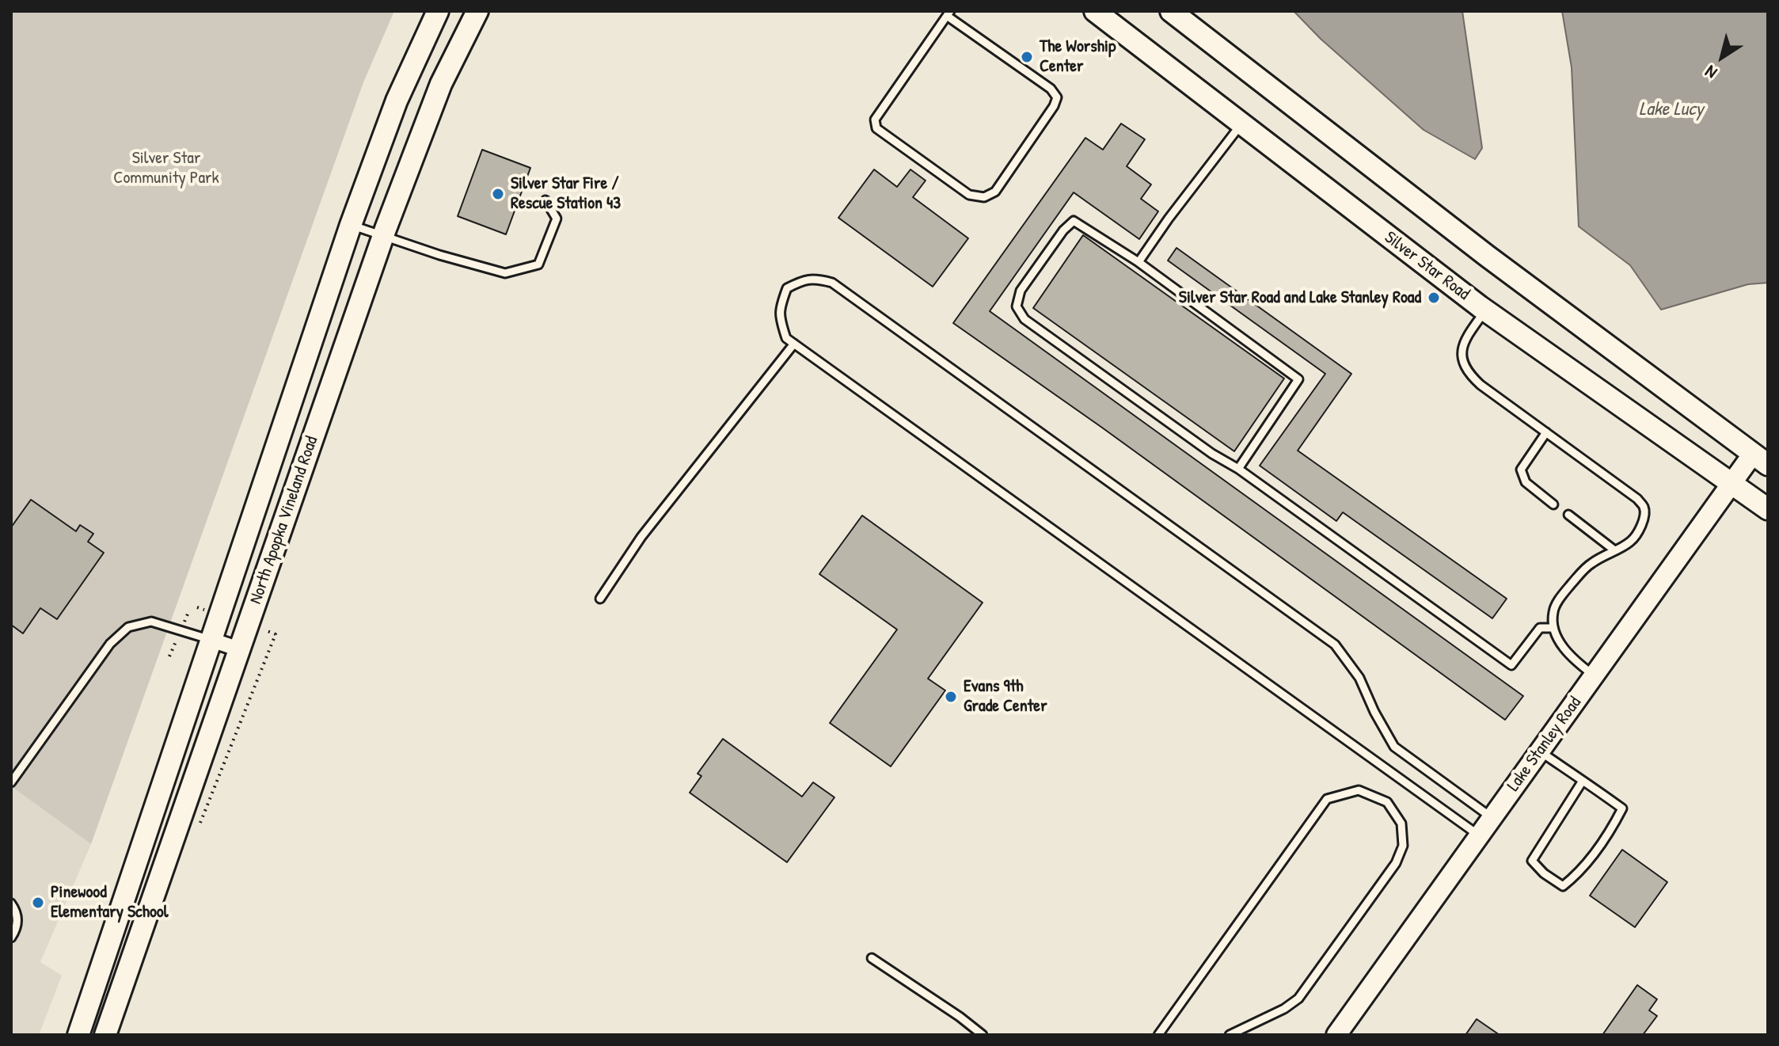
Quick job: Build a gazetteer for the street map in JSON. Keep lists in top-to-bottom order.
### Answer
{
  "streets": {
    "main road": ["Silver Star Road", "North Apopka Vineland Road"],
    "street": ["Lake Stanley Road"]
  },
  "crossings": [
    ["Silver Star Road", "Lake Stanley Road"]
  ],
  "water": ["Lake Lucy"],
  "parks": ["Silver Star Community Park"],
  "places": [
    "The Worship Center",
    "Silver Star Fire / Rescue Station 43",
    "Silver Star Road and Lake Stanley Road",
    "Evans 9th Grade Center",
    "Pinewood Elementary School"
  ],
  "north": "bottom left"
}
